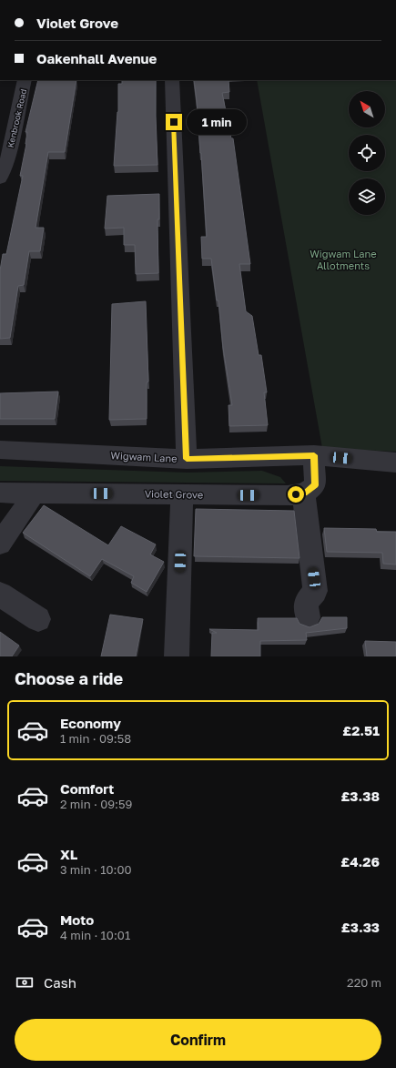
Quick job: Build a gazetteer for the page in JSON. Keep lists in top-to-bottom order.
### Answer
{
  "streets": {
    "street": ["Kenbrook Road", "Wigwam Lane", "Violet Grove"]
  },
  "parks": ["Wigwam Lane Allotments"],
  "north": "top left",
  "page": {
    "banner": ["Violet Grove", "Oakenhall Avenue"],
    "bubble": "1 min",
    "heading": "Choose a ride",
    "list": [
      {
        "name": "Economy",
        "note": "1 min · 09:58",
        "value": "£2.51"
      },
      {
        "name": "Comfort",
        "note": "2 min · 09:59",
        "value": "£3.38"
      },
      {
        "name": "XL",
        "note": "3 min · 10:00",
        "value": "£4.26"
      },
      {
        "name": "Moto",
        "note": "4 min · 10:01",
        "value": "£3.33"
      }
    ],
    "pay": ["Cash", "220 m"],
    "buttons": "Confirm"
  }
}
